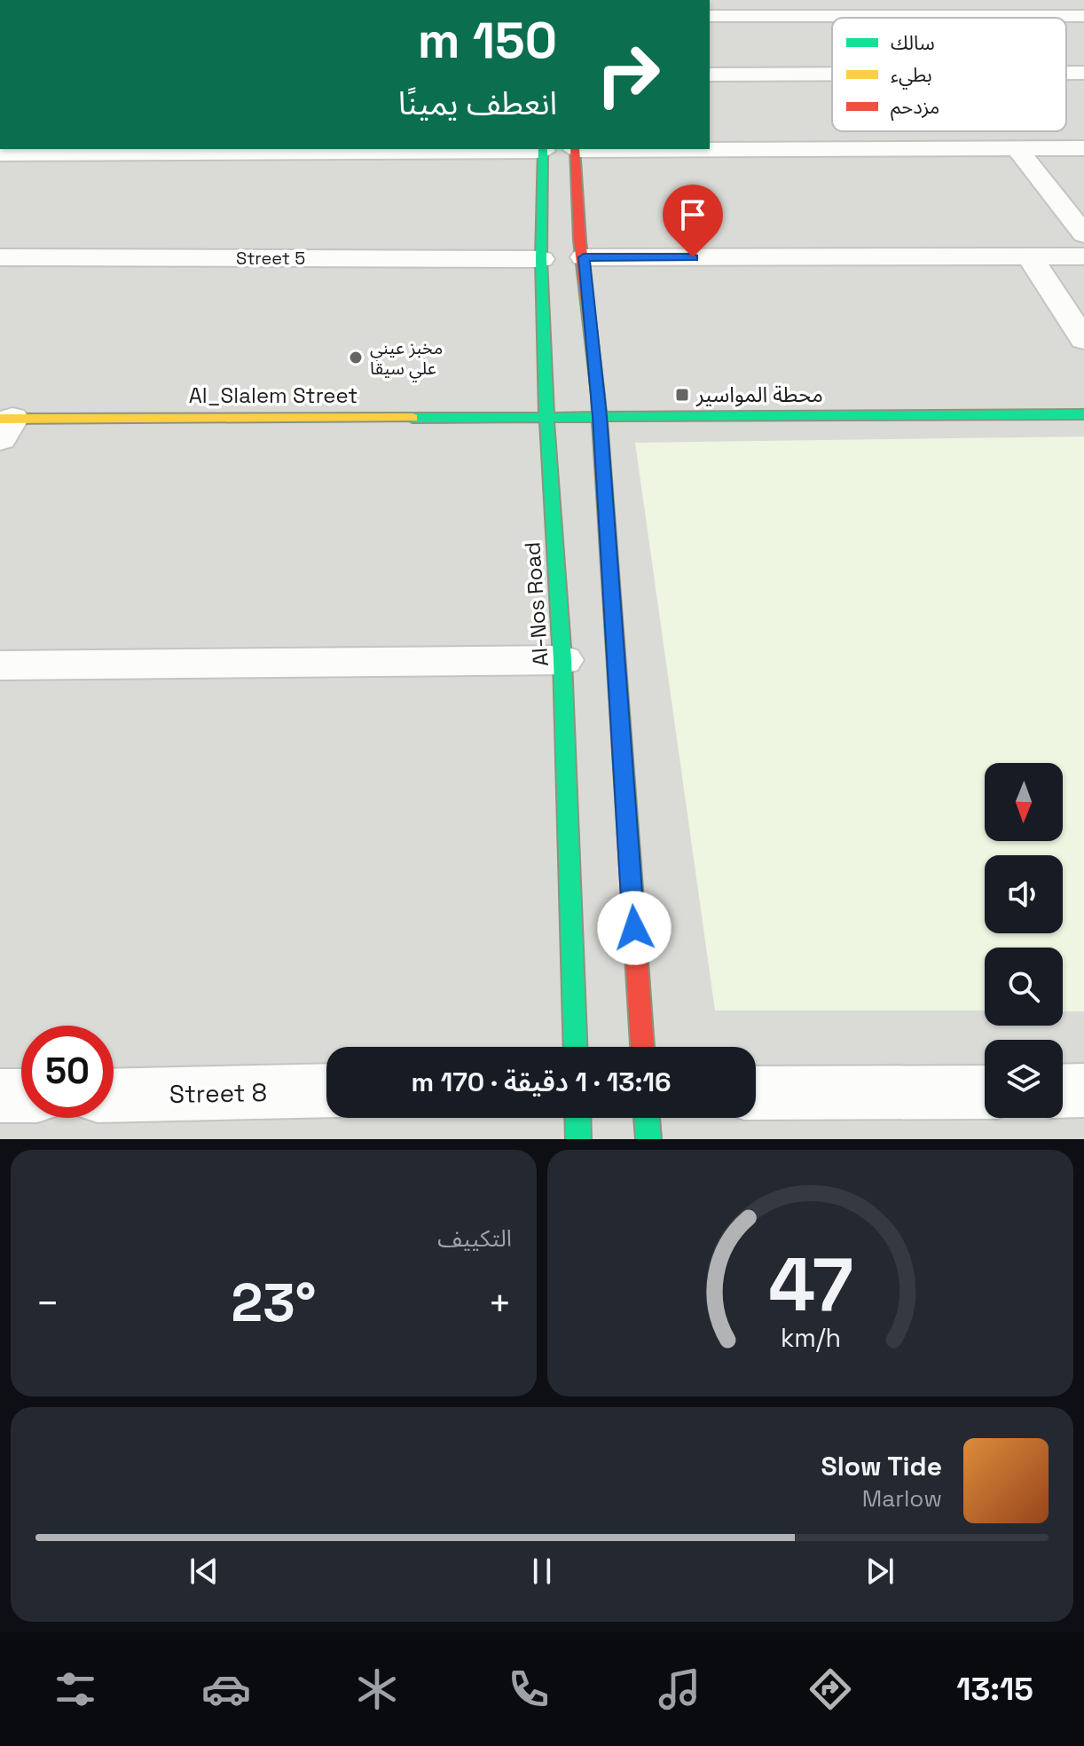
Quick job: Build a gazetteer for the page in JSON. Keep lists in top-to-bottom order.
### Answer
{
  "streets": {
    "main road": ["Al_Slalem Street", "Al-Nos Road"],
    "street": ["Street 5", "Street 8"]
  },
  "crossings": [
    ["Street 5", "Al-Nos Road"],
    ["Al_Slalem Street", "Al-Nos Road"]
  ],
  "places": {
    "other": ["مخبز عيني علي سيقا"],
    "transit": ["محطة المواسير"]
  },
  "legend": ["سالك", "بطيء", "مزدحم"],
  "north": "bottom",
  "page": {
    "turn": ["150 m", "انعطف يمينًا"],
    "limit": "50",
    "trip": "13:16 · 1 دقيقة · 170 m",
    "tile": "التكييف",
    "heat": ["−", "23°", "+"],
    "song": ["Slow Tide", "Marlow"],
    "tabs": "13:15",
    "gauge": ["47", "km/h"]
  }
}
